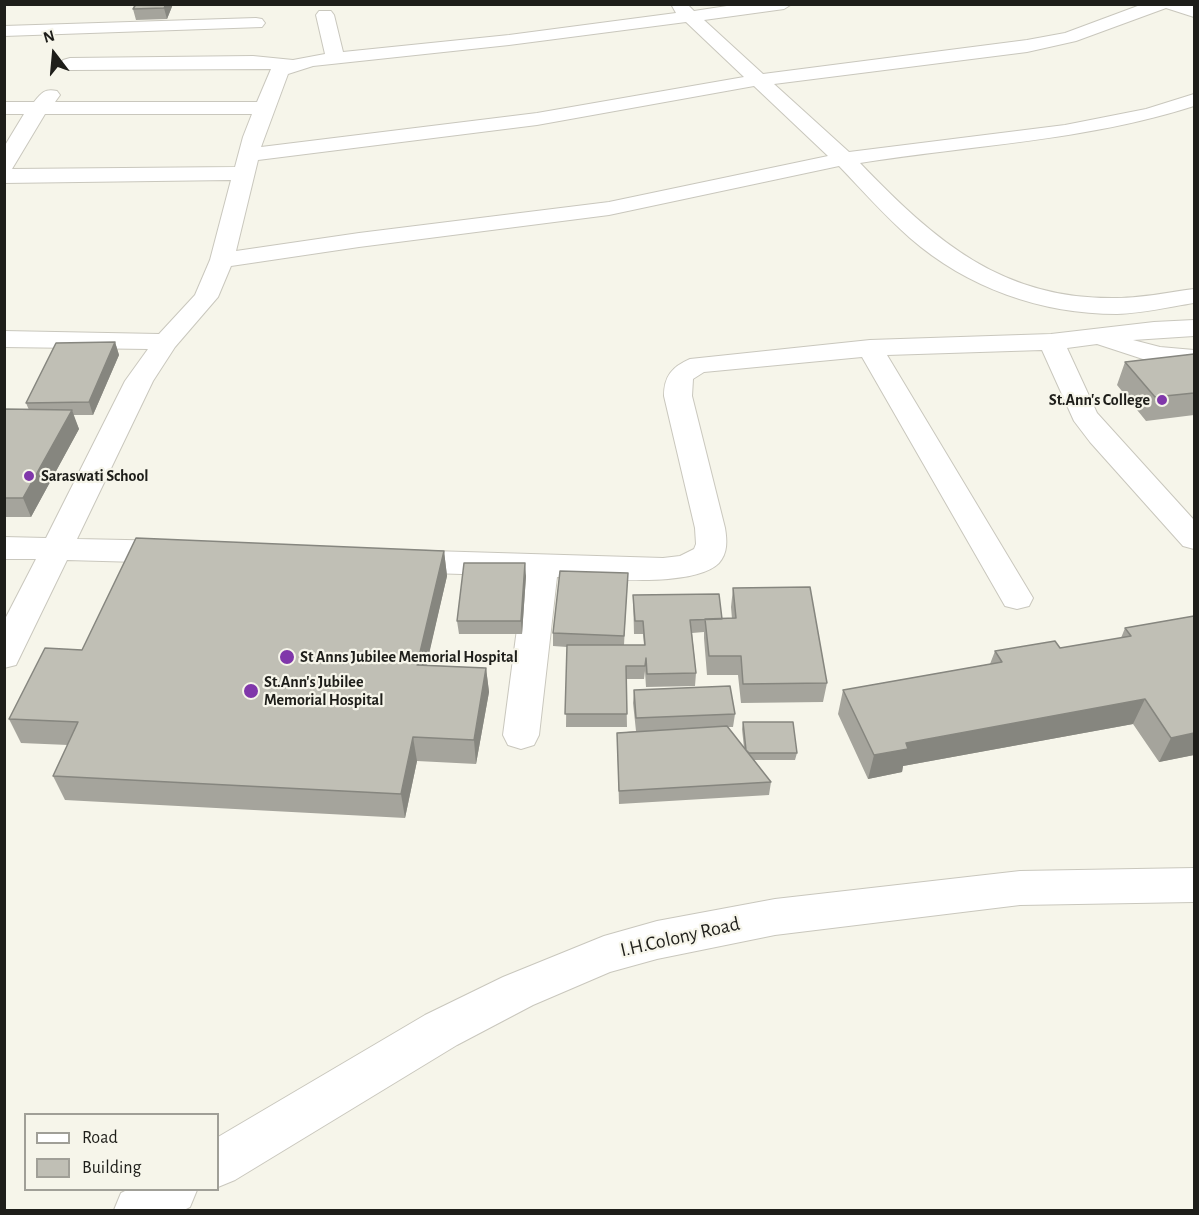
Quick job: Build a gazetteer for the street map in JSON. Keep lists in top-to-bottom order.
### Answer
{
  "streets": {
    "street": ["I.H.Colony Road"]
  },
  "places": [
    "St.Ann's College",
    "Saraswati School",
    "St Anns Jubilee Memorial Hospital",
    "St.Ann's Jubilee Memorial Hospital"
  ],
  "legend": ["Road", "Building"],
  "north": "top"
}
